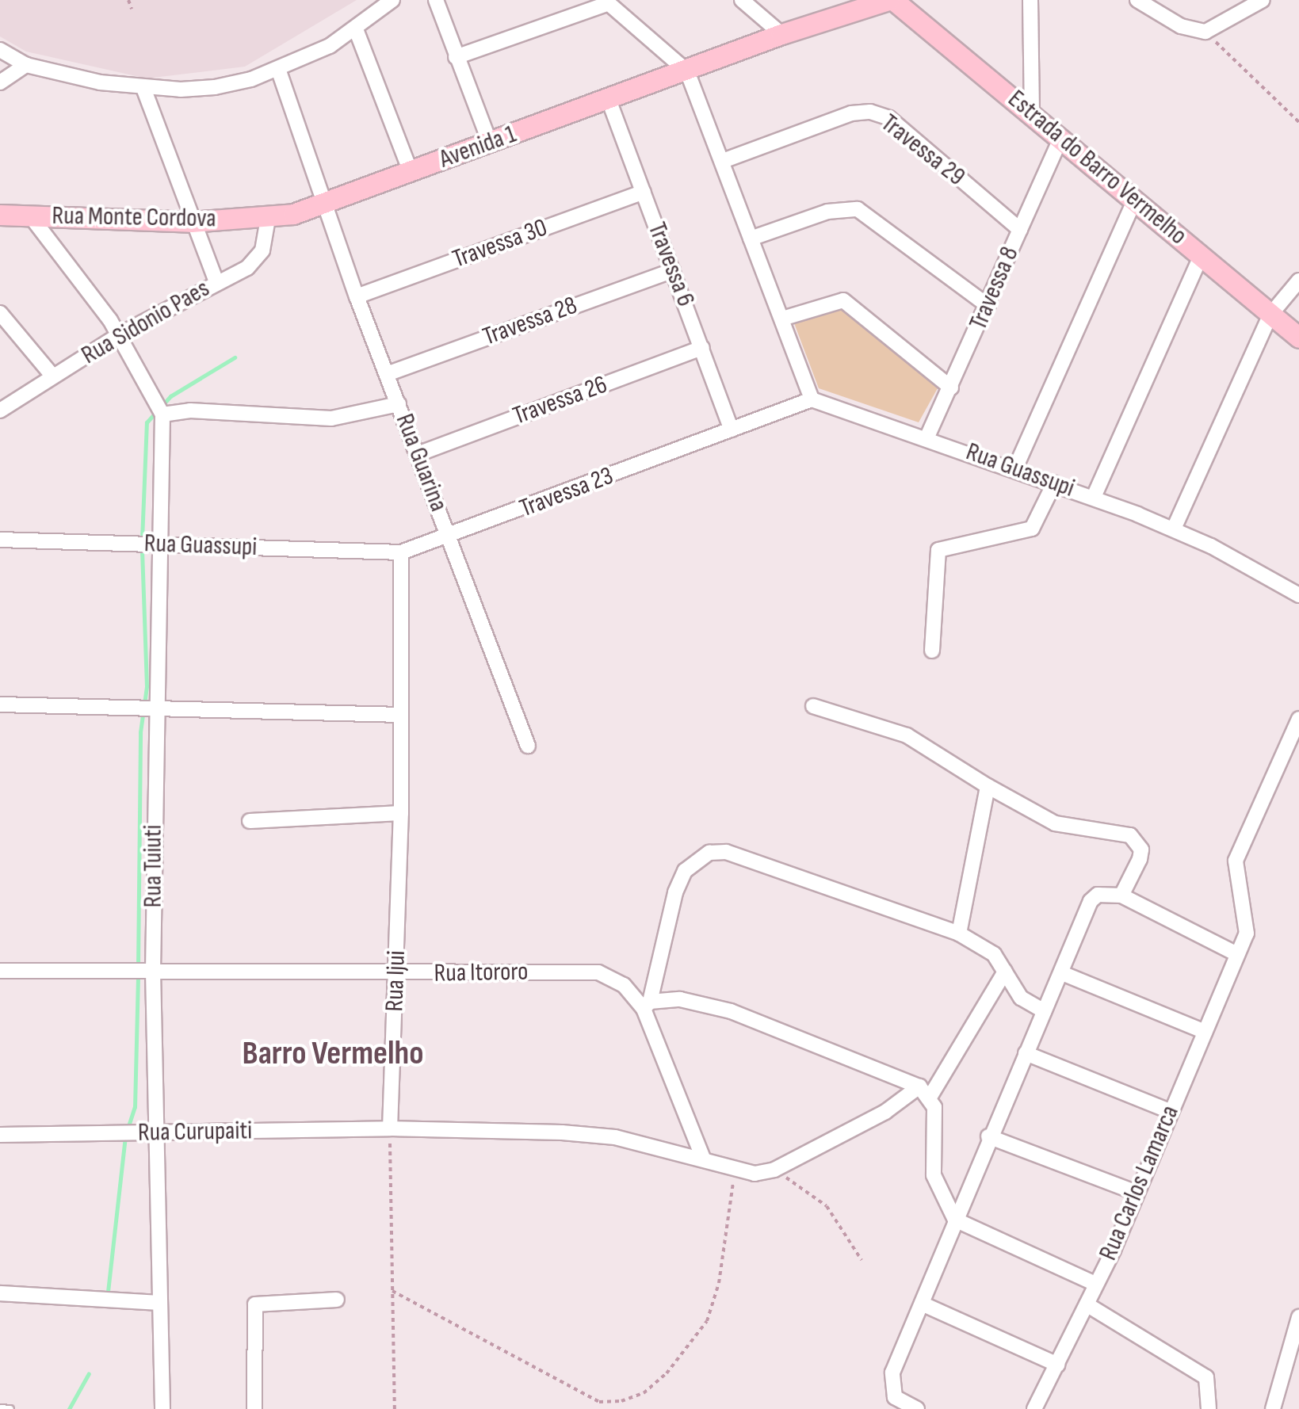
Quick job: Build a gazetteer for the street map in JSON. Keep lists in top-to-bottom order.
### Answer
{
  "streets": {
    "street": [
      "Avenida 1",
      "Travessa 29",
      "Estrada do Barro Vermelho",
      "Rua Monte Cordova",
      "Travessa 30",
      "Travessa 6",
      "Travessa 8",
      "Travessa 28",
      "Rua Sidonio Paes",
      "Travessa 26",
      "Rua Guarina",
      "Rua Guassupi",
      "Travessa 23",
      "Rua Tuiuti",
      "Rua Itororo",
      "Rua Ijui",
      "Rua Curupaiti",
      "Rua Carlos Lamarca"
    ]
  },
  "crossings": [
    ["Avenida 1", "Estrada do Barro Vermelho"],
    ["Avenida 1", "Rua Monte Cordova"],
    ["Avenida 1", "Travessa 6"],
    ["Avenida 1", "Rua Sidonio Paes"],
    ["Travessa 29", "Travessa 8"],
    ["Estrada do Barro Vermelho", "Travessa 8"],
    ["Rua Monte Cordova", "Rua Sidonio Paes"],
    ["Travessa 30", "Travessa 6"],
    ["Travessa 6", "Travessa 28"],
    ["Travessa 6", "Travessa 26"],
    ["Travessa 6", "Travessa 23"],
    ["Travessa 8", "Rua Guassupi"],
    ["Travessa 26", "Rua Guarina"],
    ["Rua Guarina", "Travessa 23"],
    ["Rua Guarina", "Rua Tuiuti"],
    ["Rua Guassupi", "Travessa 23"],
    ["Rua Guassupi", "Rua Tuiuti"],
    ["Rua Guassupi", "Rua Ijui"],
    ["Travessa 23", "Rua Ijui"],
    ["Rua Tuiuti", "Rua Itororo"],
    ["Rua Tuiuti", "Rua Curupaiti"],
    ["Rua Itororo", "Rua Ijui"],
    ["Rua Itororo", "Rua Curupaiti"],
    ["Rua Ijui", "Rua Curupaiti"]
  ],
  "districts": ["Barro Vermelho"]
}
